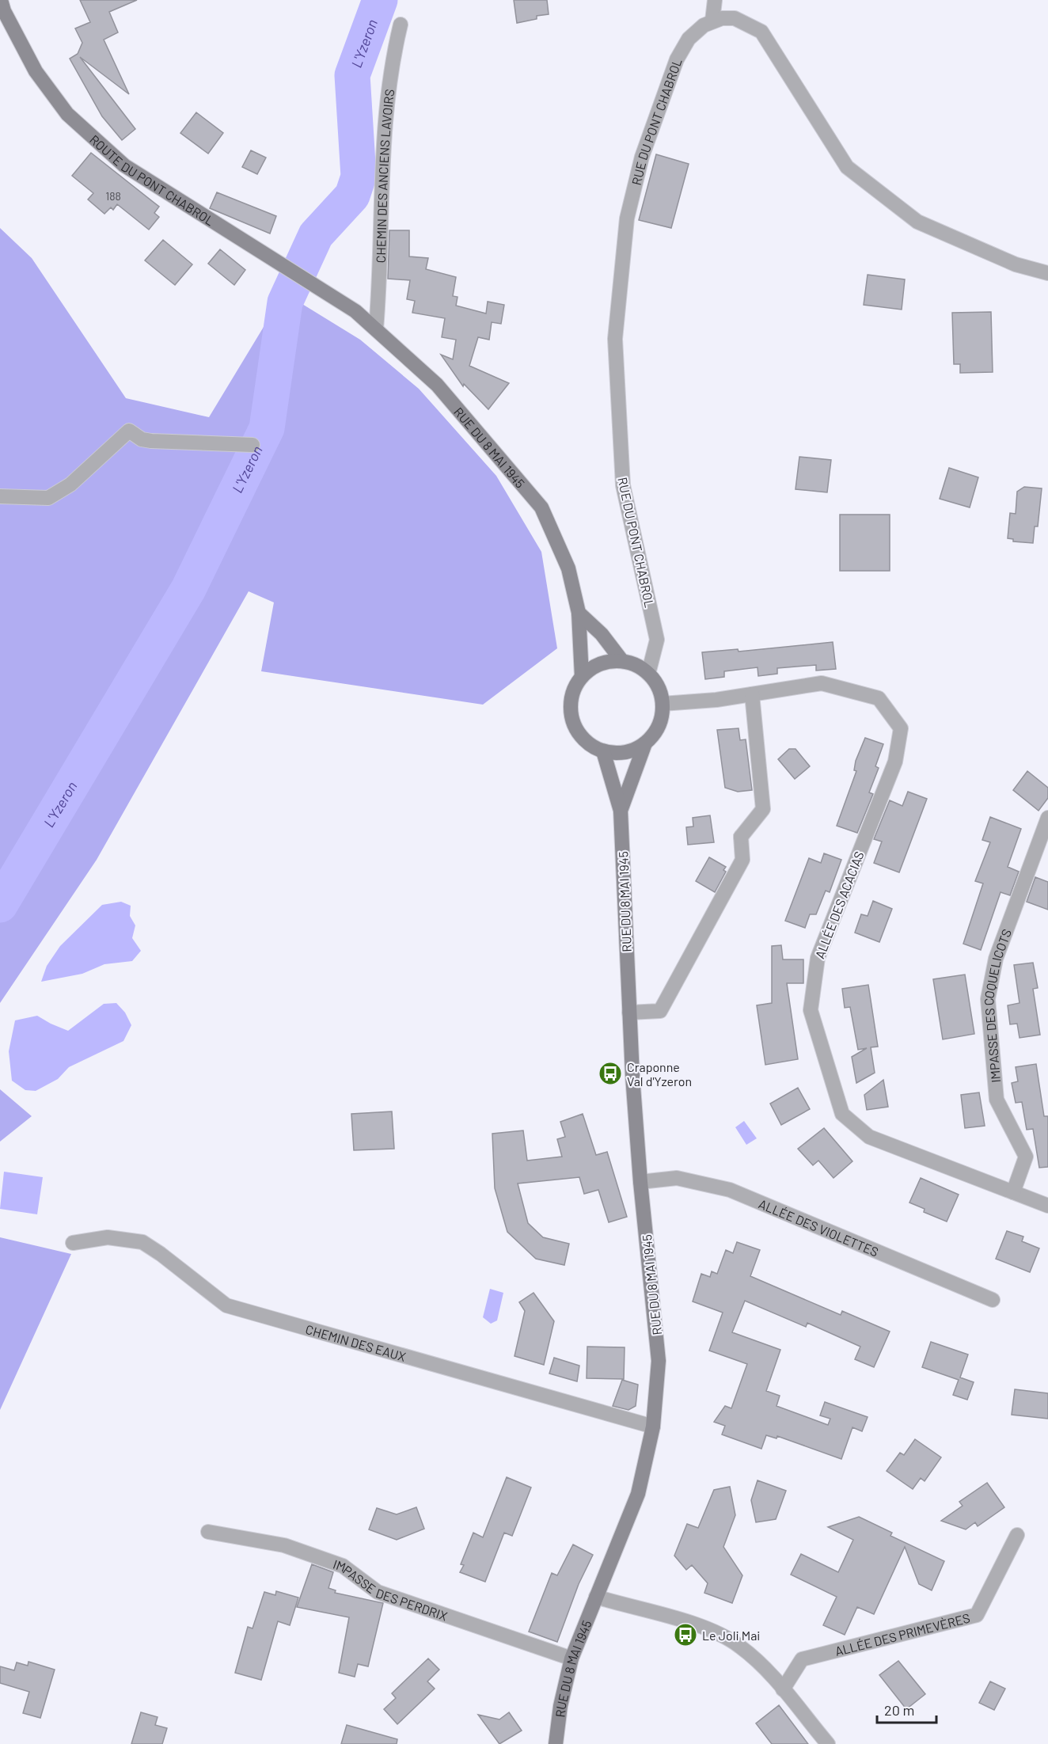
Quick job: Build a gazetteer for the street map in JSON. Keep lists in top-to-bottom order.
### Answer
{
  "streets": {
    "main road": ["ROUTE DU PONT CHABROL", "RUE DU 8 MAI 1945"],
    "street": [
      "RUE DU PONT CHABROL",
      "CHEMIN DES ANCIENS LAVOIRS",
      "ALLÉE DES ACACIAS",
      "IMPASSE DES COQUELICOTS",
      "ALLÉE DES VIOLETTES",
      "CHEMIN DES EAUX",
      "IMPASSE DES PERDRIX",
      "ALLÉE DES PRIMEVÈRES"
    ]
  },
  "crossings": [
    ["RUE DU PONT CHABROL", "RUE DU 8 MAI 1945"],
    ["RUE DU PONT CHABROL", "ALLÉE DES ACACIAS"],
    ["CHEMIN DES ANCIENS LAVOIRS", "RUE DU 8 MAI 1945"],
    ["ROUTE DU PONT CHABROL", "RUE DU 8 MAI 1945"],
    ["RUE DU 8 MAI 1945", "ALLÉE DES ACACIAS"],
    ["RUE DU 8 MAI 1945", "ALLÉE DES VIOLETTES"],
    ["RUE DU 8 MAI 1945", "CHEMIN DES EAUX"],
    ["RUE DU 8 MAI 1945", "IMPASSE DES PERDRIX"],
    ["ALLÉE DES ACACIAS", "IMPASSE DES COQUELICOTS"]
  ],
  "water": ["L'Yzeron"],
  "places": {
    "bus stop": ["Craponne Val d'Yzeron", "Le Joli Mai"]
  },
  "house_numbers": ["188"],
  "scale_bar": "20 m"
}
